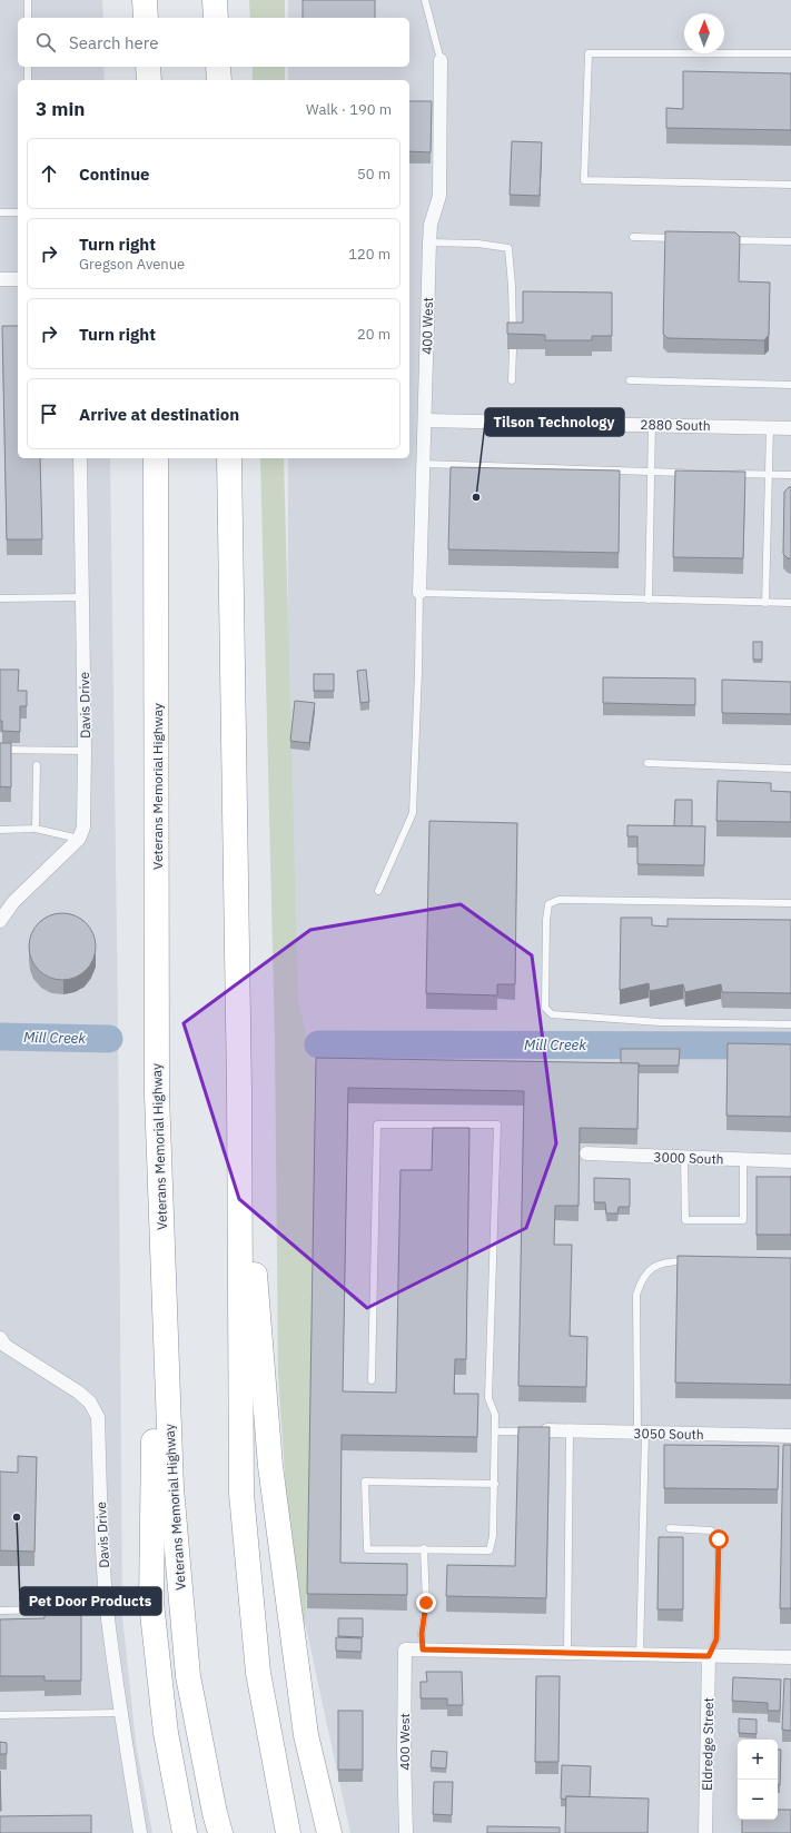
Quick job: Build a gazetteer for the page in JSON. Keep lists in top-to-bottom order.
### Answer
{
  "streets": {
    "highway": ["Veterans Memorial Highway"],
    "street": [
      "400 West",
      "2880 South",
      "Davis Drive",
      "3000 South",
      "3050 South",
      "Eldredge Street"
    ]
  },
  "crossings": [
    ["400 West", "2880 South"]
  ],
  "water": ["Mill Creek"],
  "places": ["Tilson Technology", "Pet Door Products"],
  "north": "top",
  "page": {
    "search": "Search here",
    "heading": ["3 min", "Walk · 190 m"],
    "list": [
      ["Continue", "50 m"],
      ["Turn right", "Gregson Avenue", "120 m"],
      ["Turn right", "20 m"],
      "Arrive at destination"
    ],
    "map_buttons": ["+", "−"]
  }
}
